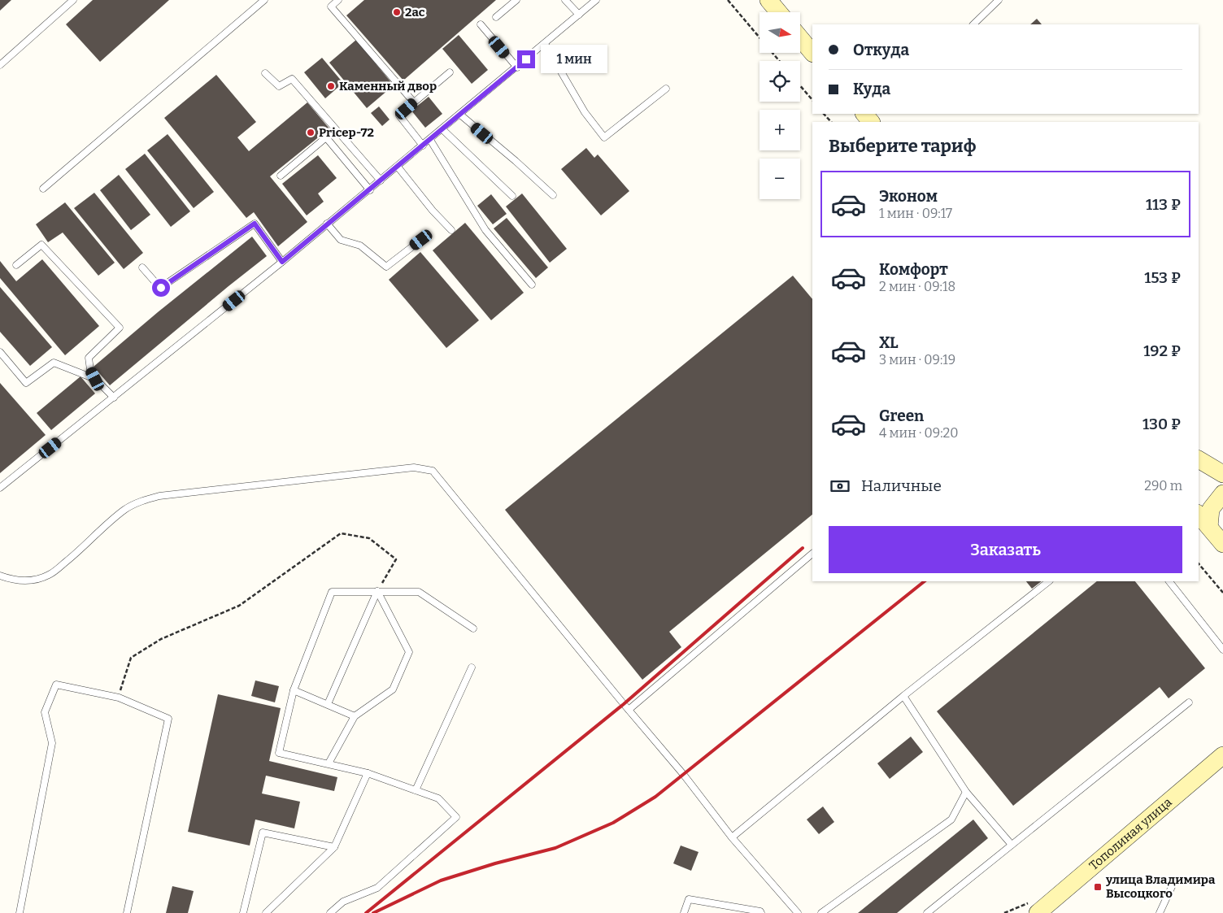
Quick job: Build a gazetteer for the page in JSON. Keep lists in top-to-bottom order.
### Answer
{
  "streets": {
    "main road": ["Тополиная улица"]
  },
  "places": {
    "other": ["2ас", "Каменный двор", "Pricep-72"],
    "transit": ["улица Владимира Высоцкого"]
  },
  "north": "right",
  "page": {
    "map_buttons": ["+", "−"],
    "banner": ["Откуда", "Куда"],
    "bubble": "1 мин",
    "heading": "Выберите тариф",
    "list": [
      {
        "name": "Эконом",
        "note": "1 мин · 09:17",
        "value": "113 ₽"
      },
      {
        "name": "Комфорт",
        "note": "2 мин · 09:18",
        "value": "153 ₽"
      },
      {
        "name": "XL",
        "note": "3 мин · 09:19",
        "value": "192 ₽"
      },
      {
        "name": "Green",
        "note": "4 мин · 09:20",
        "value": "130 ₽"
      }
    ],
    "pay": ["Наличные", "290 m"],
    "buttons": "Заказать"
  }
}
